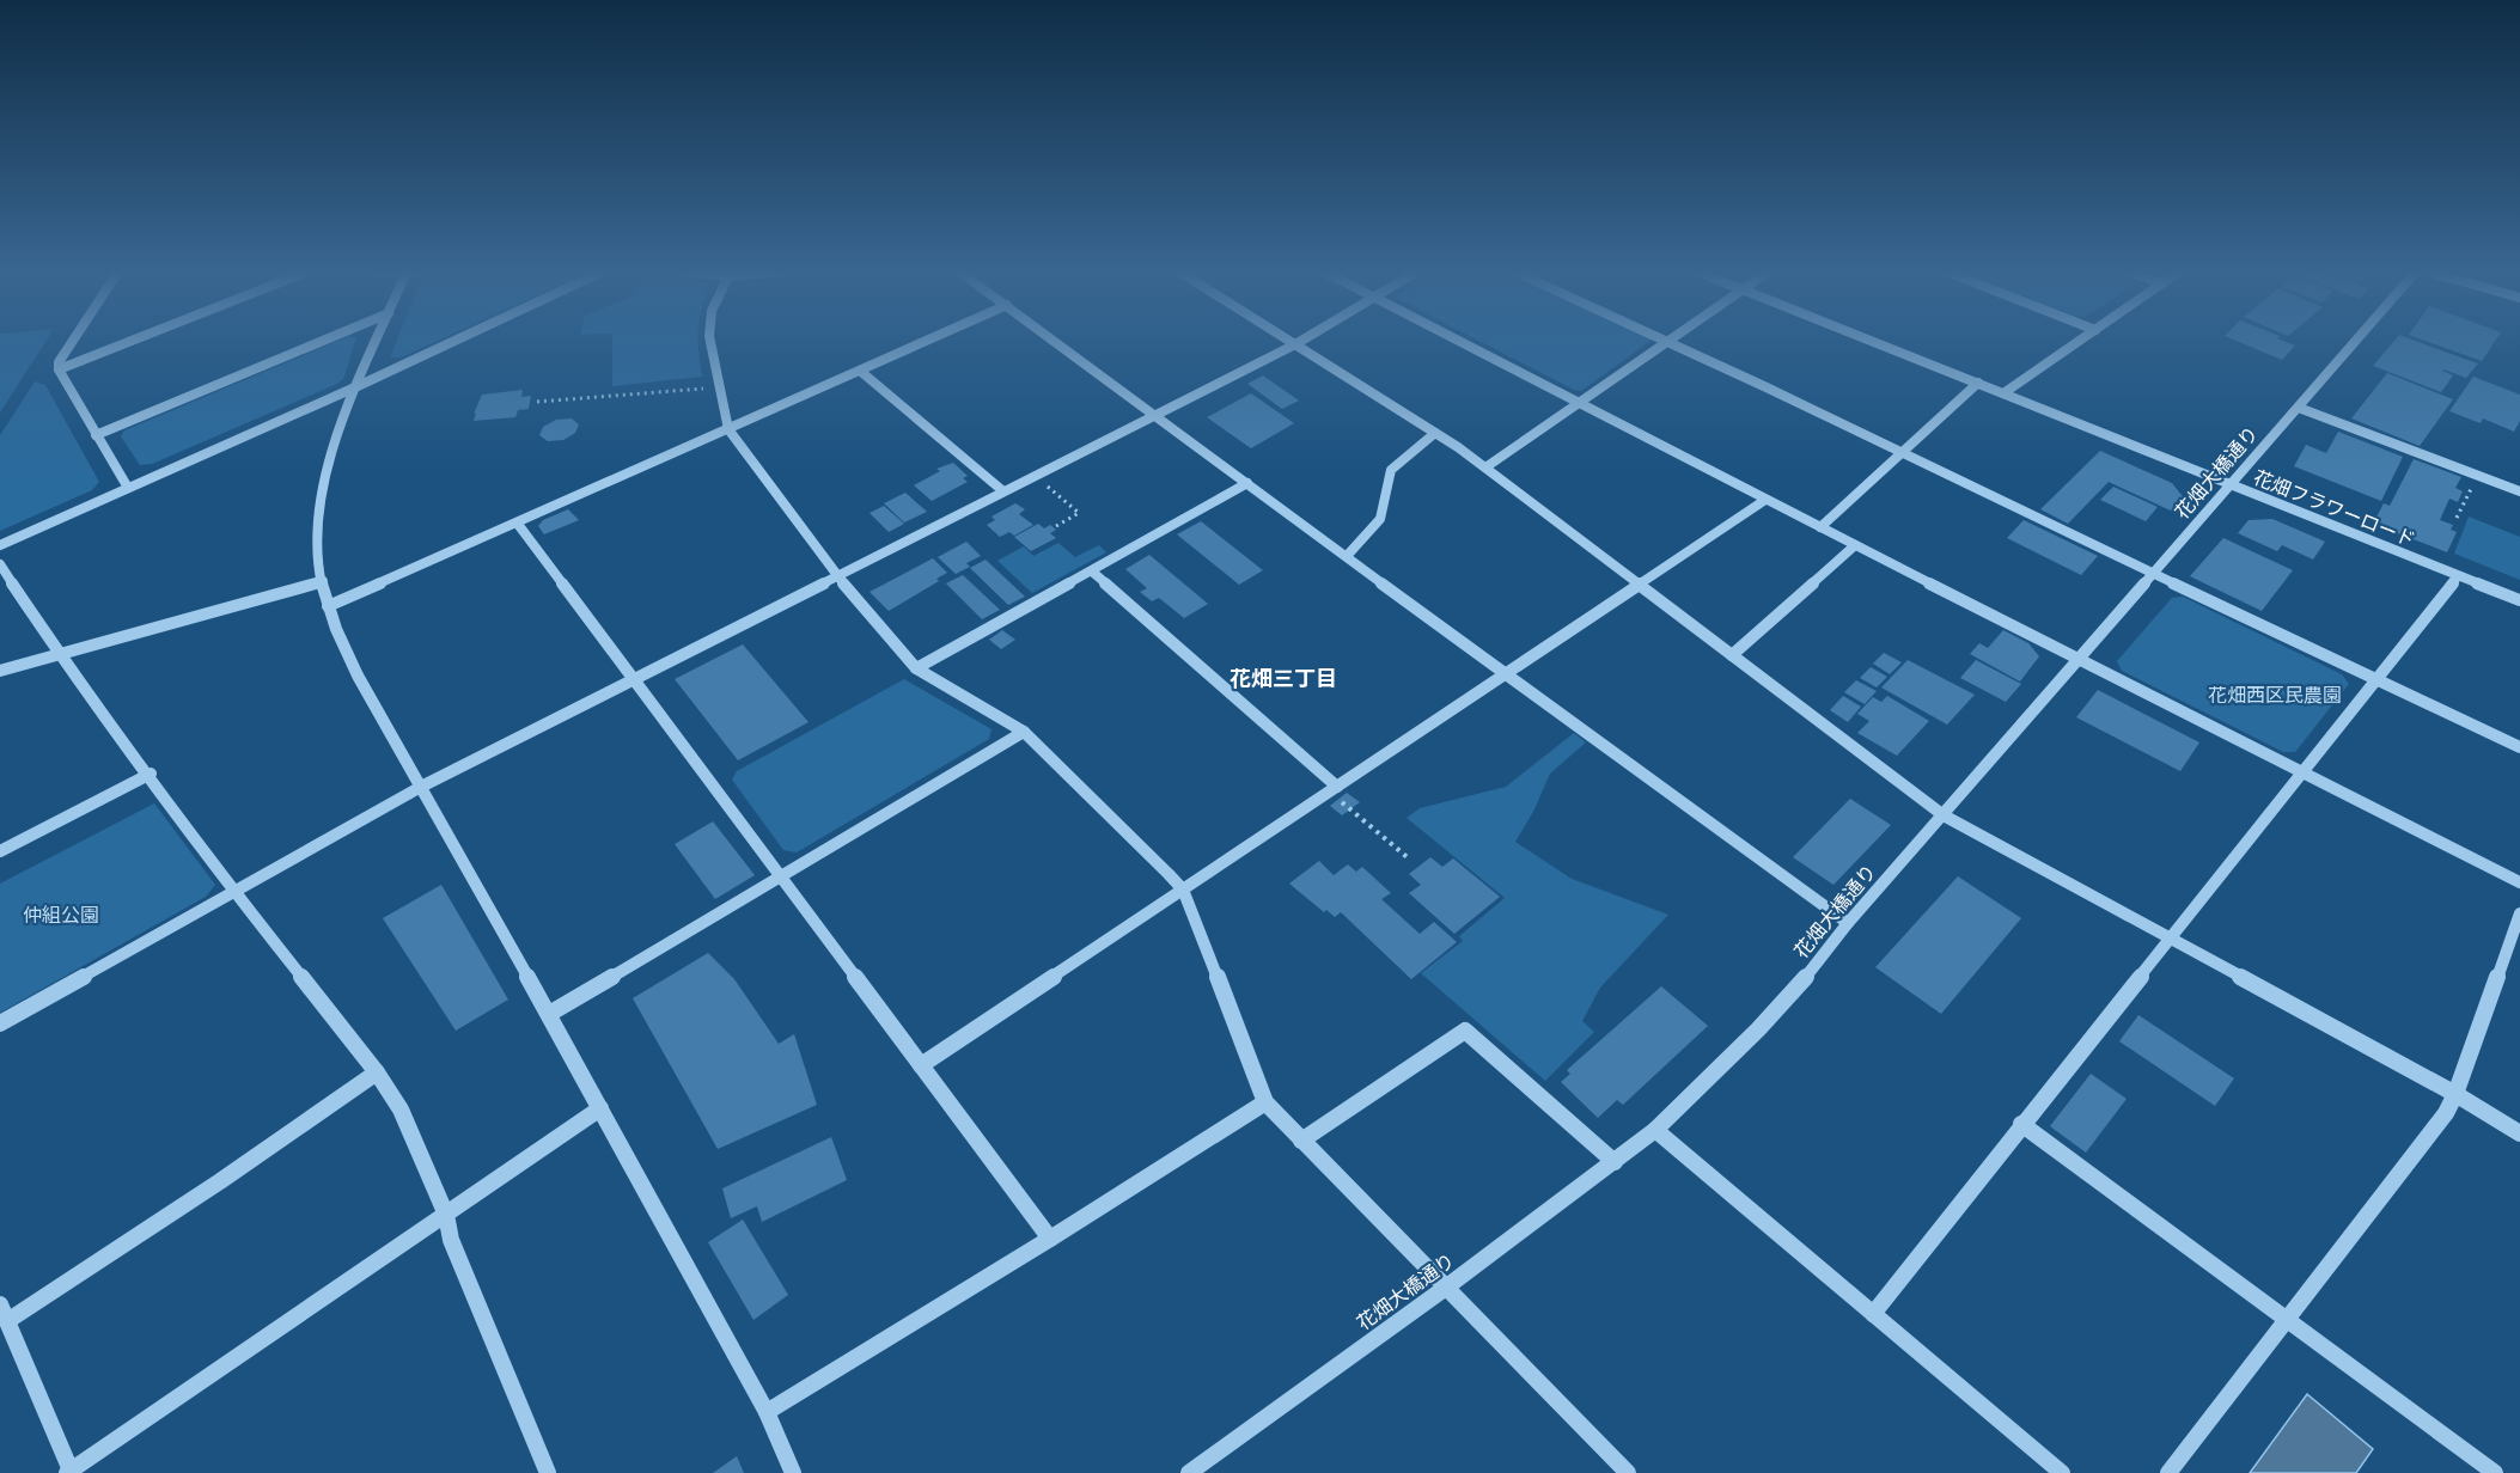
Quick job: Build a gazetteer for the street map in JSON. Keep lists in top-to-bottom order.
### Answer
{
  "streets": {
    "street": ["花畑大橋通り", "花畑フラワーロード"]
  },
  "crossings": [
    ["花畑大橋通り", "花畑フラワーロード"]
  ],
  "districts": ["花畑三丁目"],
  "parks": ["花畑西区民農園", "仲組公園"]
}
